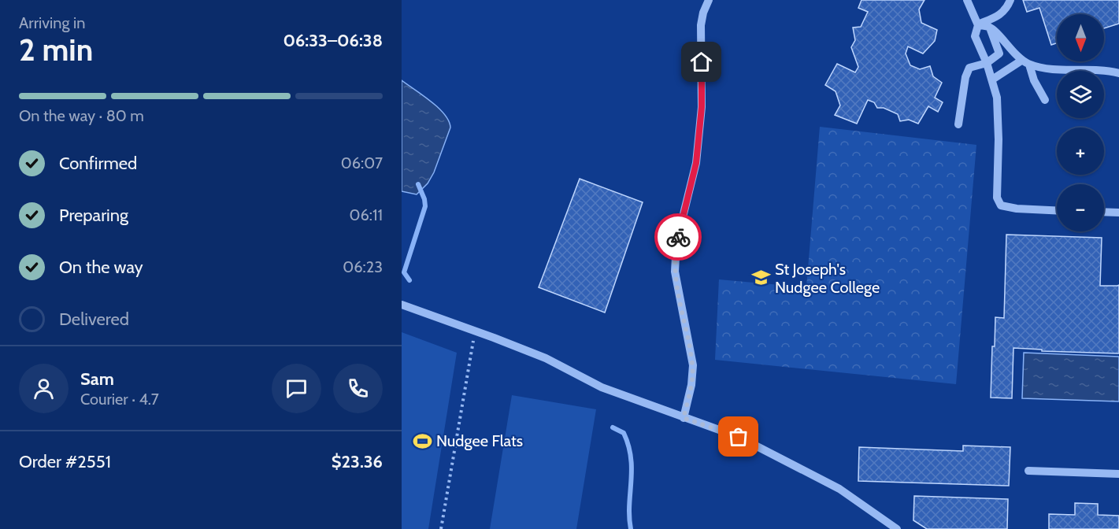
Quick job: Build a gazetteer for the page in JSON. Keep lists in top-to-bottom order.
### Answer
{
  "places": {
    "school or university": ["St Joseph's Nudgee College"],
    "sports": ["Nudgee Flats"]
  },
  "north": "bottom",
  "page": {
    "heading": ["2 min", "Arriving in", "06:33–06:38"],
    "panel": [
      "Sam",
      "Courier · 4.7",
      "Order #2551",
      "$23.36"
    ],
    "map_buttons": ["+", "−"],
    "bar": "On the way · 80 m",
    "list": [
      ["Confirmed", "06:07"],
      ["Preparing", "06:11"],
      ["On the way", "06:23"],
      "Delivered"
    ]
  }
}
